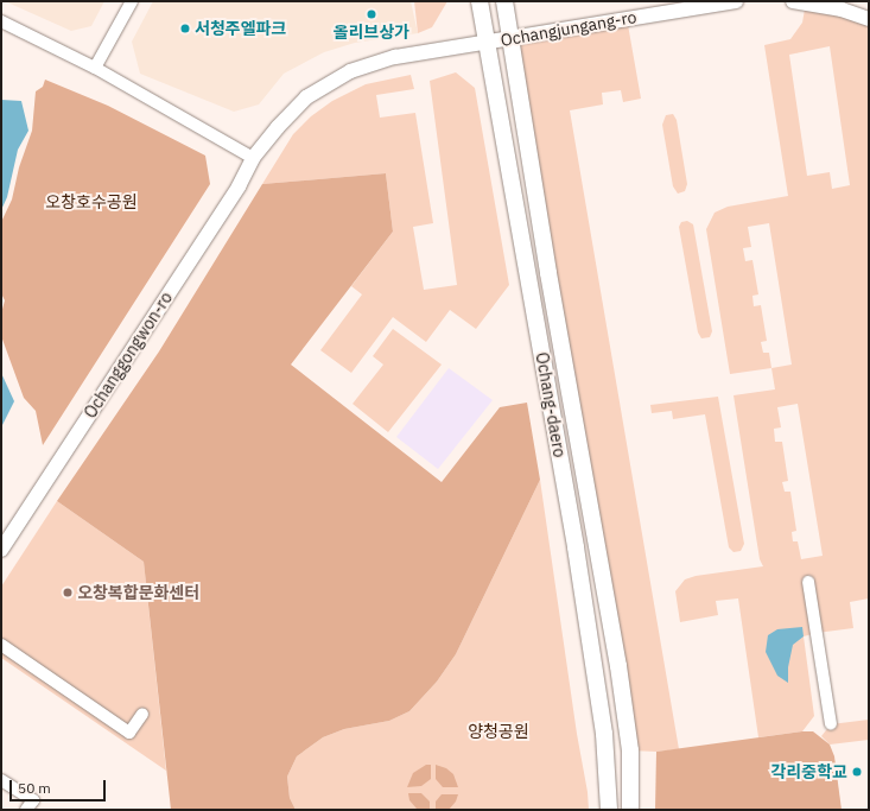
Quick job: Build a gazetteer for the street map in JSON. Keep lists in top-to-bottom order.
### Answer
{
  "streets": {
    "main road": ["Ochang-daero"],
    "street": ["Ochangjungang-ro", "Ochanggongwon-ro"]
  },
  "crossings": [
    ["Ochangjungang-ro", "Ochanggongwon-ro"],
    ["Ochangjungang-ro", "Ochang-daero"],
    ["Ochanggongwon-ro", "Ochang-daero"]
  ],
  "parks": ["오창호수공원", "양청공원"],
  "places": [
    "올리브상가",
    "서청주엘파크",
    "오창복합문화센터",
    "각리중학교"
  ],
  "scale_bar": "50 m"
}
